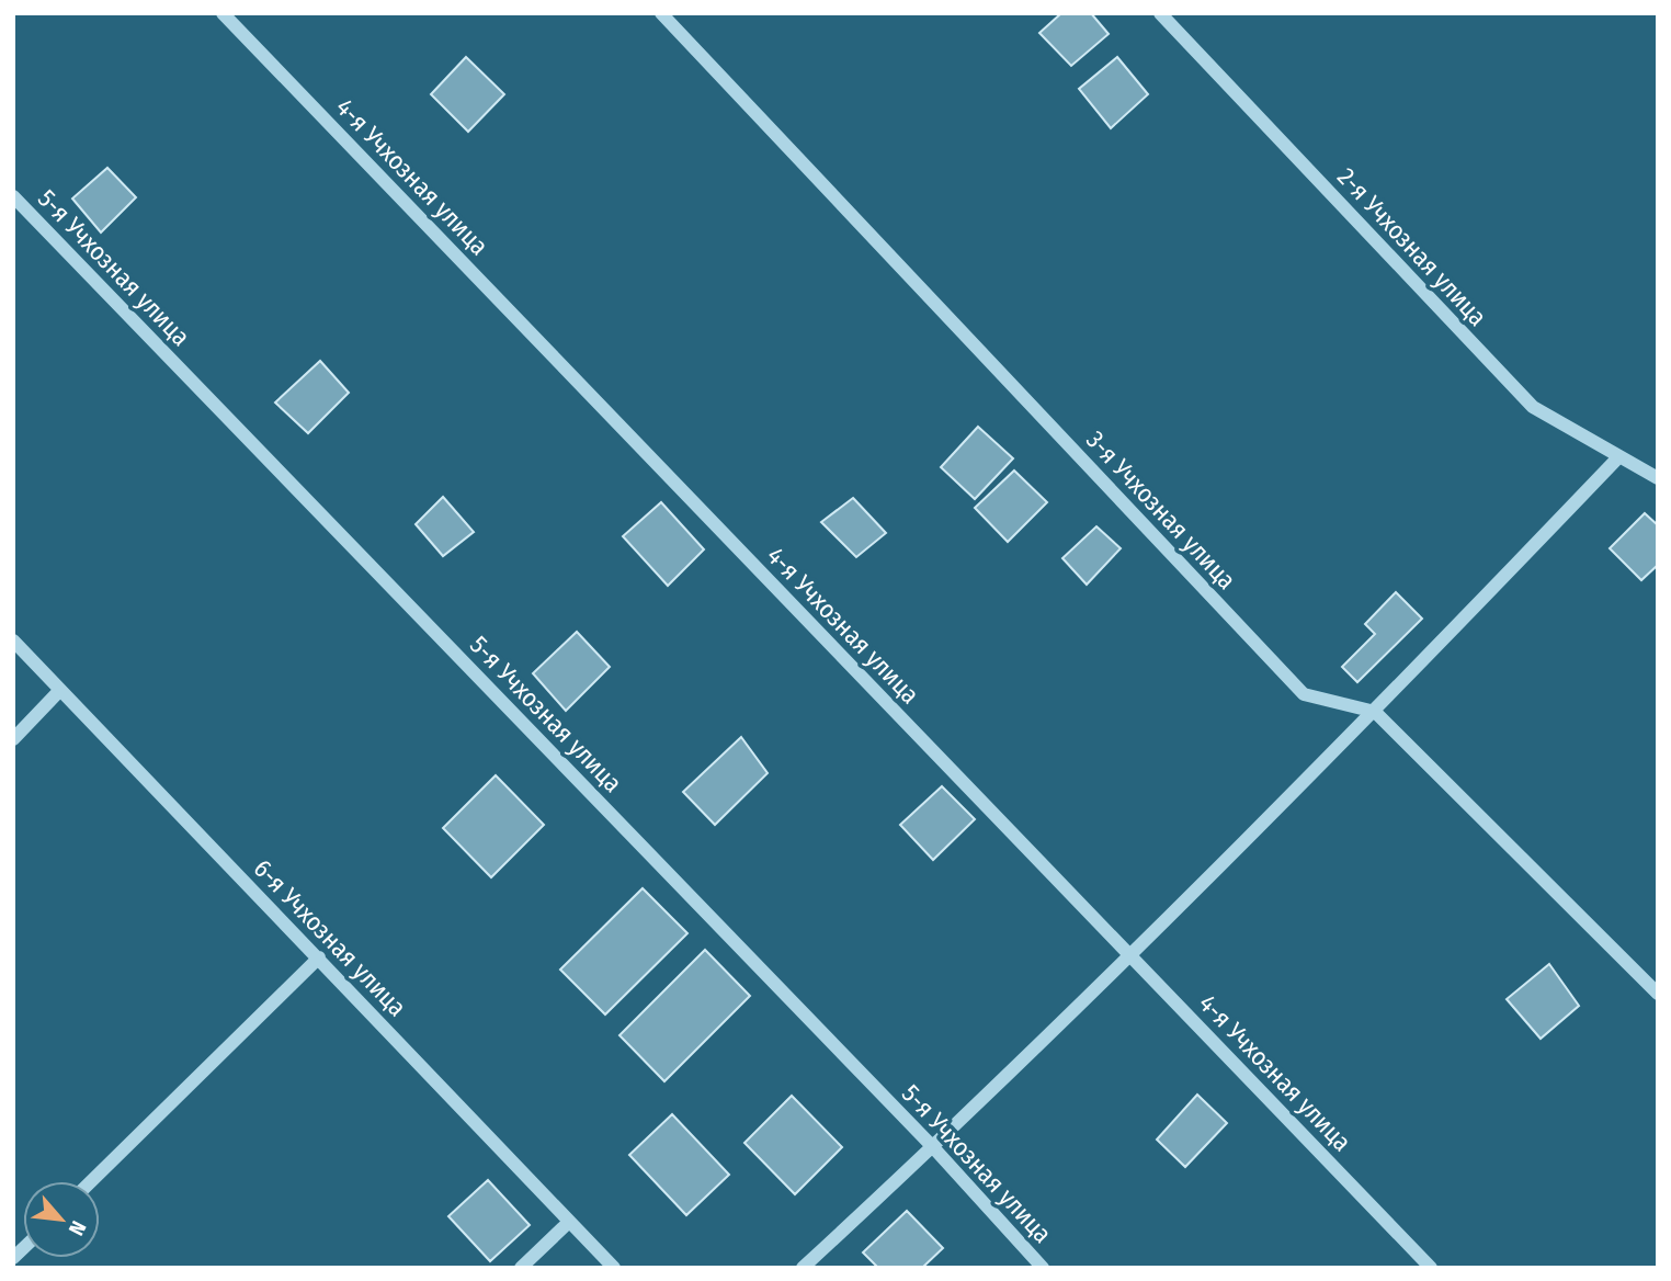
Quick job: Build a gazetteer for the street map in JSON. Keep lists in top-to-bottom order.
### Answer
{
  "streets": {
    "street": [
      "4-я Учхозная улица",
      "2-я Учхозная улица",
      "5-я Учхозная улица",
      "3-я Учхозная улица",
      "6-я Учхозная улица"
    ]
  },
  "north": "bottom right"
}
